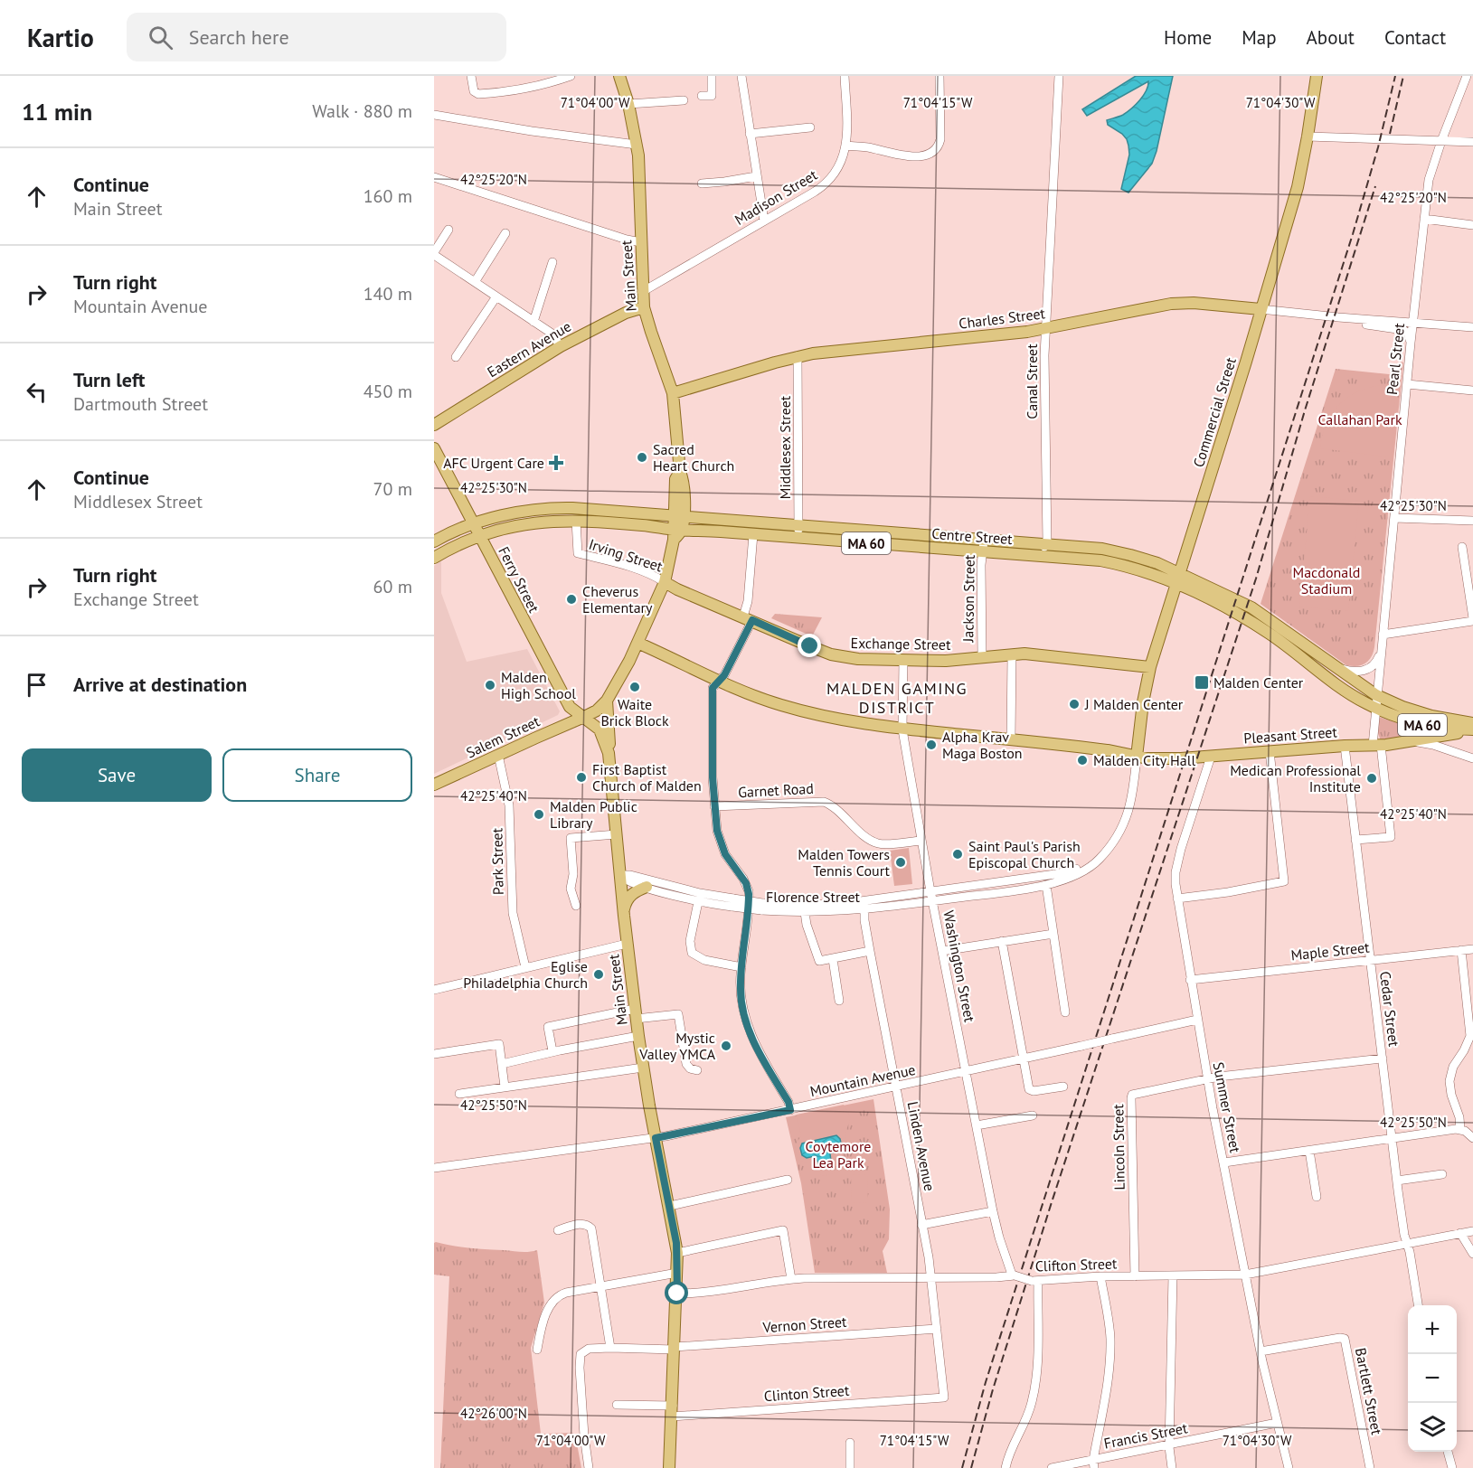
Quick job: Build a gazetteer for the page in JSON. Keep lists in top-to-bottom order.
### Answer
{
  "streets": {
    "main road": [
      "Main Street",
      "Charles Street",
      "Eastern Avenue",
      "Commercial Street",
      "Centre Street",
      "MA 60",
      "Ferry Street",
      "Exchange Street",
      "Pleasant Street",
      "Salem Street"
    ],
    "street": [
      "Madison Street",
      "Pearl Street",
      "Canal Street",
      "Middlesex Street",
      "Irving Street",
      "Jackson Street",
      "Garnet Road",
      "Park Street",
      "Florence Street",
      "Maple Street",
      "Washington Street",
      "Cedar Street",
      "Mountain Avenue",
      "Summer Street",
      "Linden Avenue",
      "Lincoln Street",
      "Clifton Street",
      "Vernon Street",
      "Bartlett Street",
      "Clinton Street",
      "Francis Street"
    ]
  },
  "crossings": [
    ["Madison Street", "Main Street"],
    ["Main Street", "Charles Street"],
    ["Main Street", "Eastern Avenue"],
    ["Main Street", "Centre Street"],
    ["Main Street", "Irving Street"],
    ["Main Street", "Ferry Street"],
    ["Main Street", "Exchange Street"],
    ["Main Street", "Pleasant Street"],
    ["Main Street", "Salem Street"],
    ["Main Street", "Florence Street"],
    ["Main Street", "Mountain Avenue"],
    ["Main Street", "Clifton Street"],
    ["Main Street", "Vernon Street"],
    ["Main Street", "Clinton Street"],
    ["Charles Street", "Pearl Street"],
    ["Charles Street", "Canal Street"],
    ["Charles Street", "Commercial Street"],
    ["Charles Street", "Middlesex Street"],
    ["Pearl Street", "Centre Street"],
    ["Pearl Street", "Pleasant Street"],
    ["Pearl Street", "Cedar Street"],
    ["Canal Street", "Centre Street"],
    ["Commercial Street", "Centre Street"],
    ["Commercial Street", "Exchange Street"],
    ["Commercial Street", "Pleasant Street"],
    ["Commercial Street", "Florence Street"],
    ["Middlesex Street", "Centre Street"],
    ["Centre Street", "Irving Street"],
    ["Centre Street", "Ferry Street"],
    ["Centre Street", "Jackson Street"],
    ["Centre Street", "Pleasant Street"],
    ["Irving Street", "Exchange Street"],
    ["Ferry Street", "Salem Street"],
    ["Jackson Street", "Exchange Street"],
    ["Exchange Street", "Washington Street"],
    ["Pleasant Street", "Florence Street"],
    ["Pleasant Street", "Washington Street"],
    ["Pleasant Street", "Cedar Street"],
    ["Pleasant Street", "Summer Street"],
    ["Salem Street", "Park Street"],
    ["Garnet Road", "Washington Street"],
    ["Florence Street", "Washington Street"],
    ["Florence Street", "Linden Avenue"],
    ["Maple Street", "Cedar Street"],
    ["Maple Street", "Summer Street"],
    ["Washington Street", "Mountain Avenue"],
    ["Washington Street", "Clifton Street"],
    ["Cedar Street", "Clifton Street"],
    ["Mountain Avenue", "Summer Street"],
    ["Mountain Avenue", "Linden Avenue"],
    ["Summer Street", "Lincoln Street"],
    ["Summer Street", "Clifton Street"],
    ["Summer Street", "Bartlett Street"],
    ["Summer Street", "Francis Street"],
    ["Linden Avenue", "Clifton Street"],
    ["Linden Avenue", "Vernon Street"],
    ["Linden Avenue", "Clinton Street"],
    ["Lincoln Street", "Clifton Street"]
  ],
  "districts": ["MALDEN GAMING DISTRICT"],
  "parks": ["Callahan Park", "Macdonald Stadium", "Coytemore Lea Park"],
  "places": {
    "other": [
      "Sacred Heart Church",
      "Cheverus Elementary",
      "Malden High School",
      "Waite Brick Block",
      "J Malden Center",
      "Alpha Krav Maga Boston",
      "Malden City Hall",
      "First Baptist Church of Malden",
      "Medican Professional Institute",
      "Malden Public Library",
      "Saint Paul's Parish Episcopal Church",
      "Malden Towers Tennis Court",
      "Eglise Philadelphia Church",
      "Mystic Valley YMCA"
    ],
    "health": ["AFC Urgent Care"],
    "transit": ["Malden Center"]
  },
  "page": {
    "header": "Kartio",
    "search": "Search here",
    "nav": [
      "Home",
      "Map",
      "About",
      "Contact"
    ],
    "heading": ["11 min", "Walk · 880 m"],
    "list": [
      ["Continue", "Main Street", "160 m"],
      ["Turn right", "Mountain Avenue", "140 m"],
      ["Turn left", "Dartmouth Street", "450 m"],
      ["Continue", "Middlesex Street", "70 m"],
      ["Turn right", "Exchange Street", "60 m"],
      "Arrive at destination"
    ],
    "buttons": ["Save", "Share"],
    "map_buttons": ["+", "−"]
  },
  "coordinates": [
    "71°04'00\"W",
    "71°04'15\"W",
    "71°04'30\"W",
    "42°25'20\"N",
    "42°25'30\"N",
    "42°25'40\"N",
    "42°25'50\"N",
    "42°26'00\"N"
  ]
}
